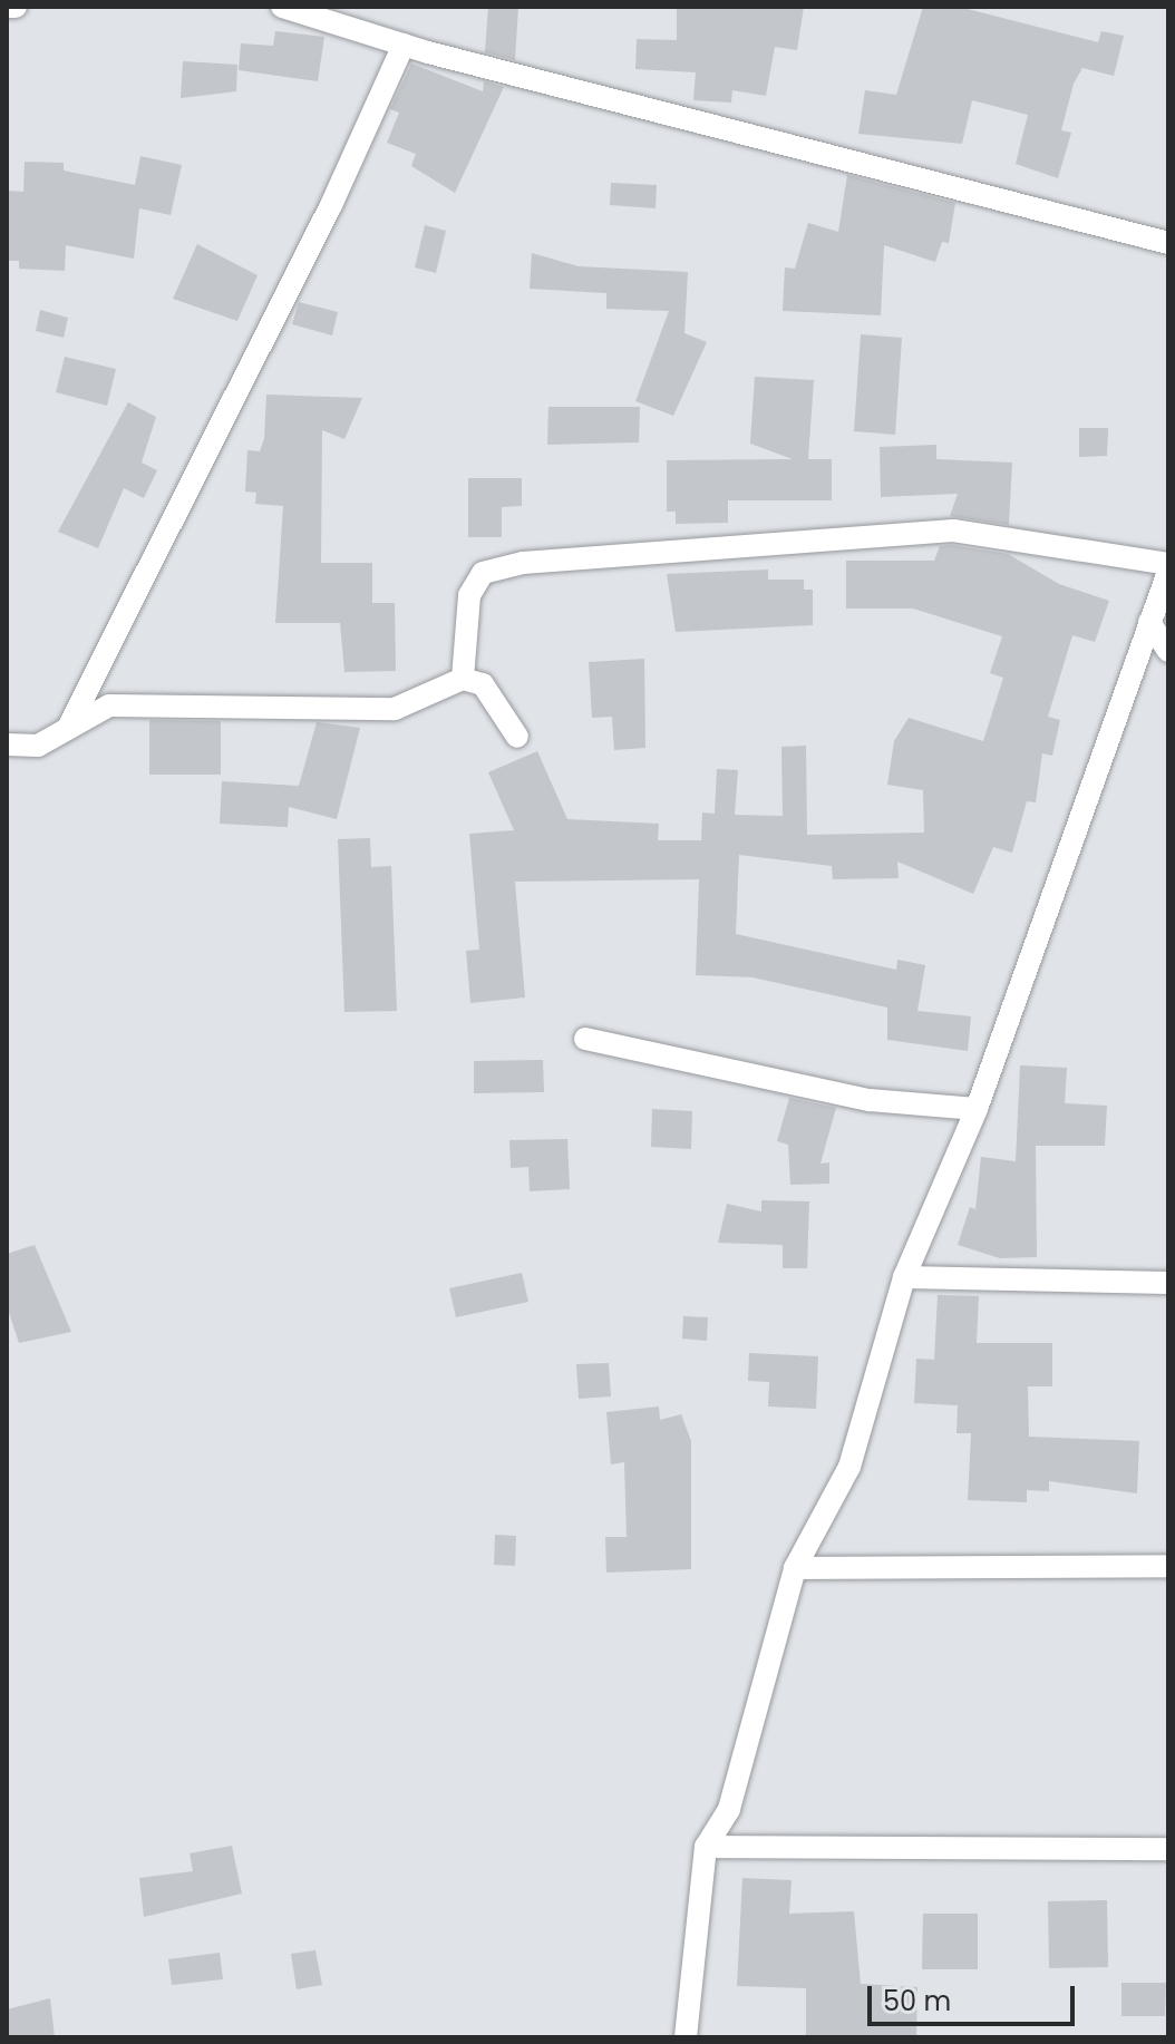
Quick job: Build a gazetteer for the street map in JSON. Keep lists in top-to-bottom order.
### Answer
{
  "scale_bar": "50 m"
}
